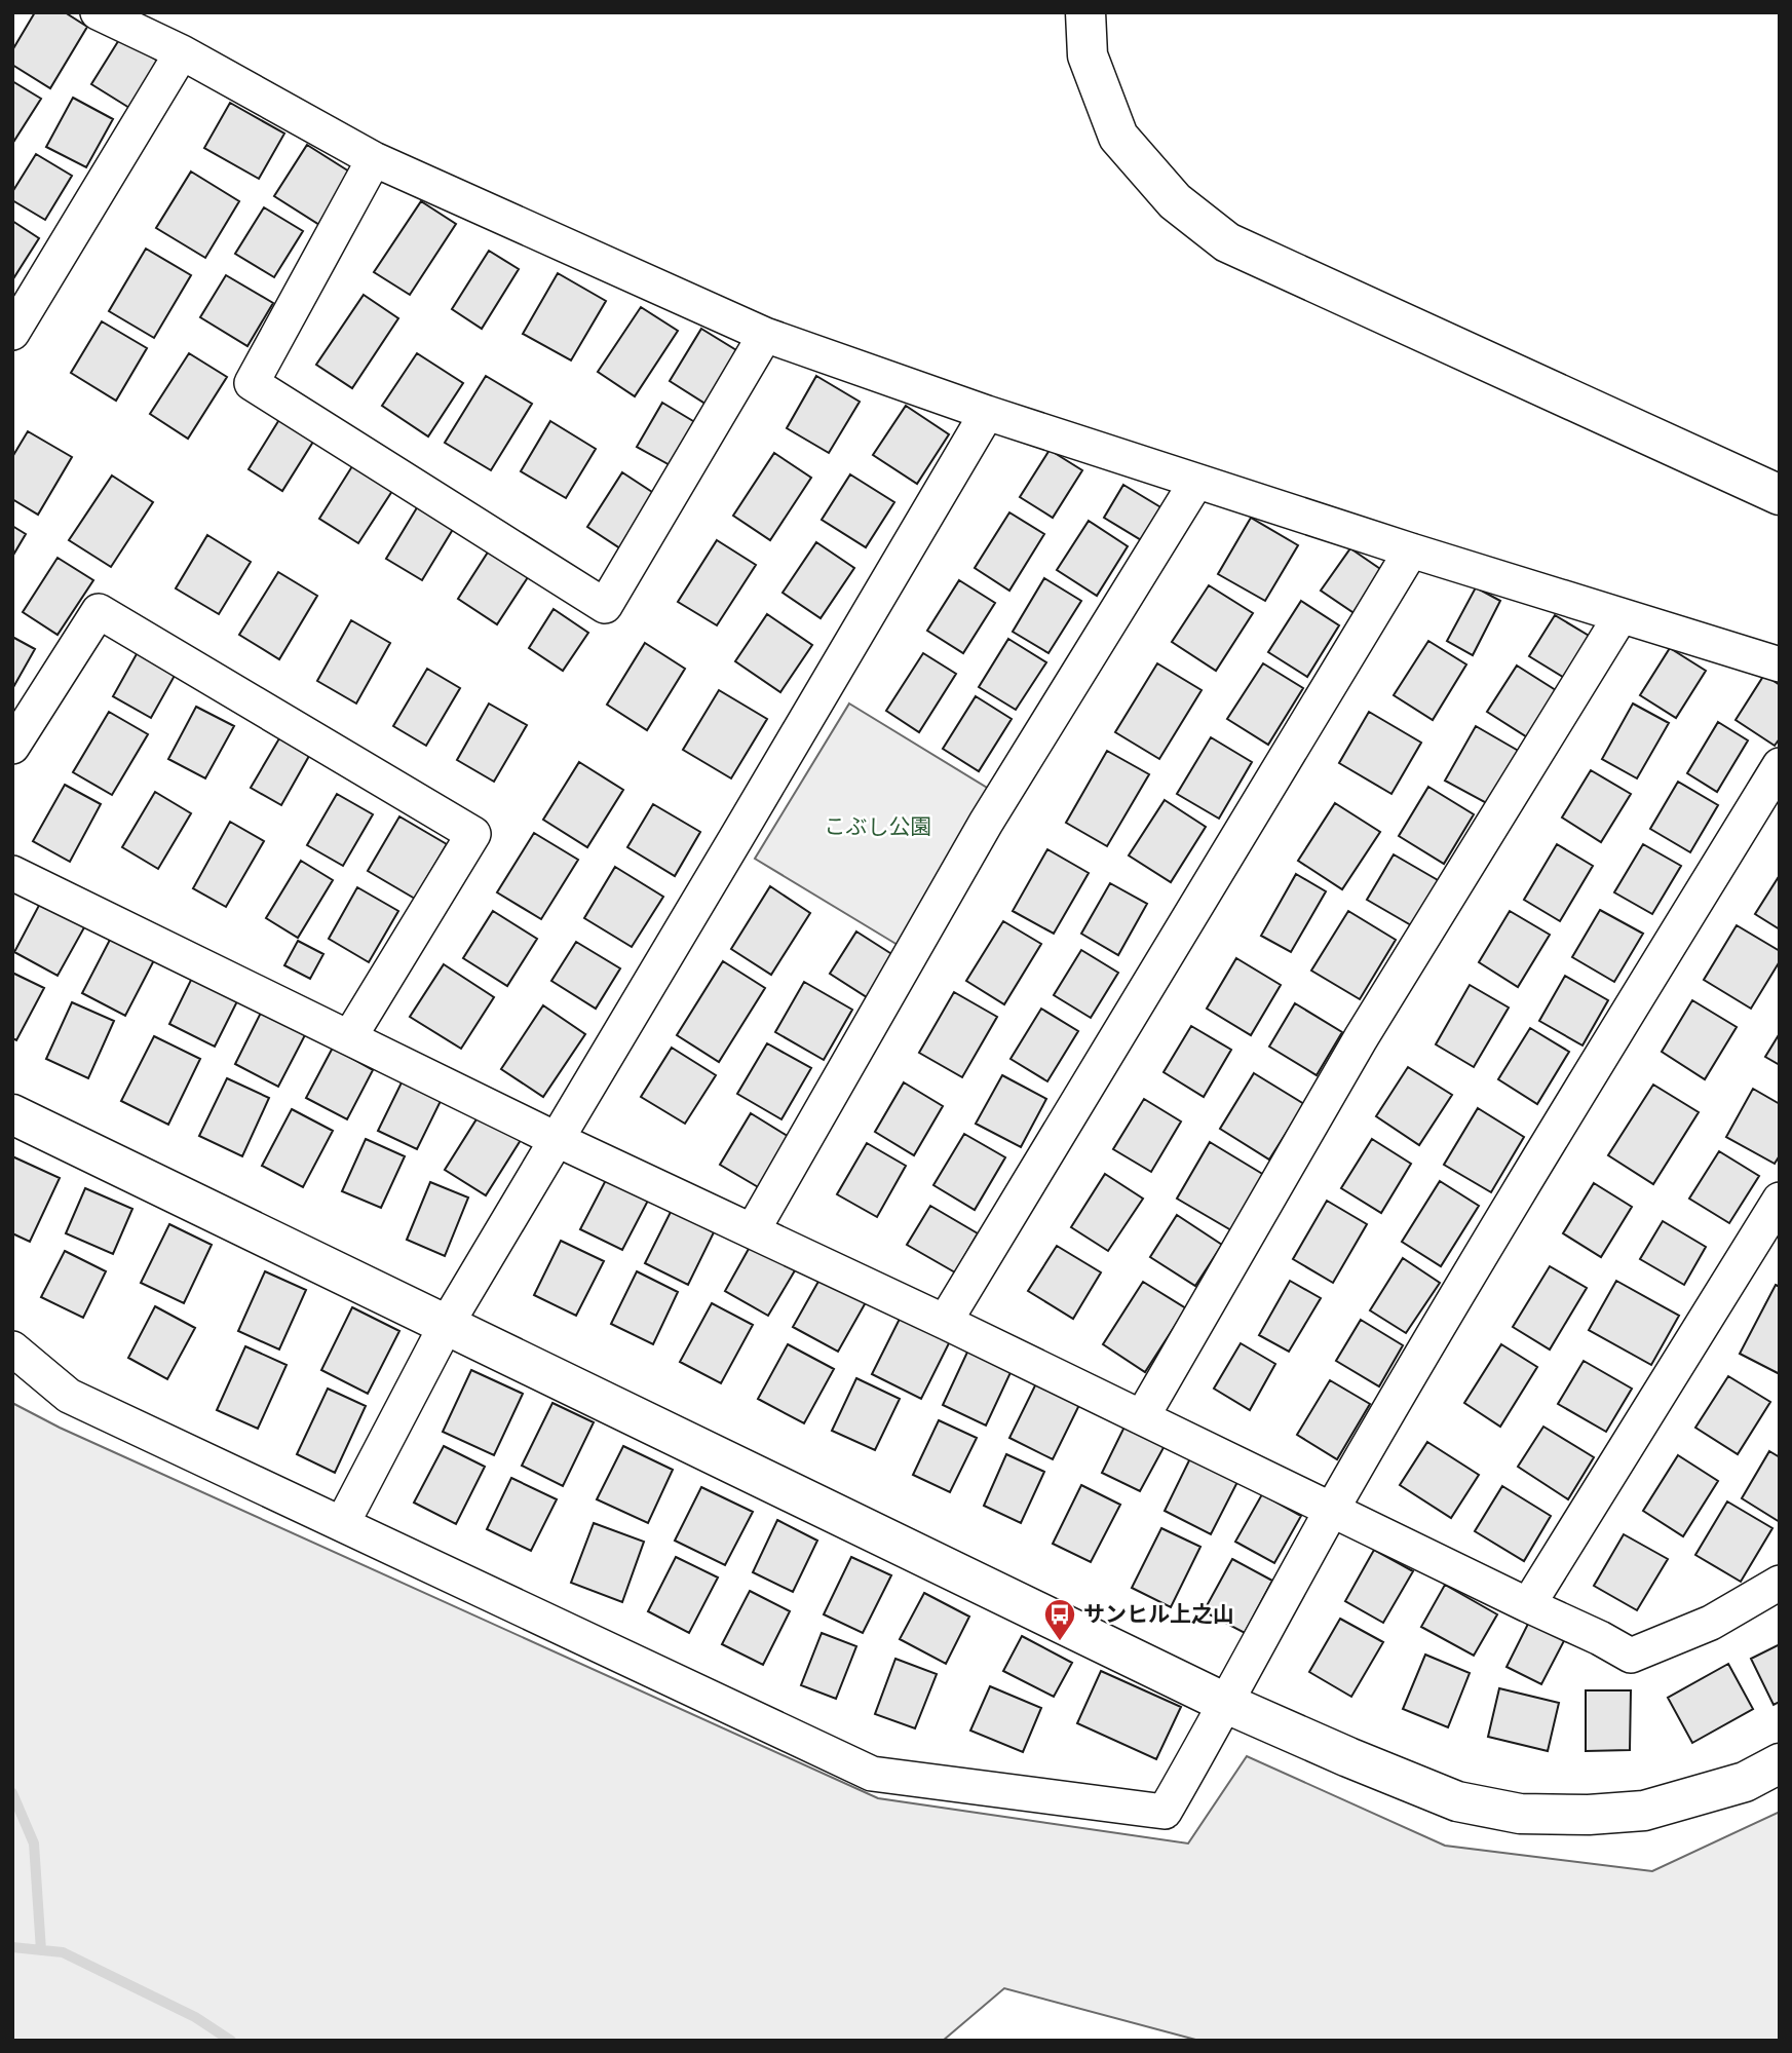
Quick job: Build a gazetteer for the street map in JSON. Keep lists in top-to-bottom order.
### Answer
{
  "parks": ["こぶし公園"],
  "places": {
    "bus stop": ["サンヒル上之山"]
  }
}
